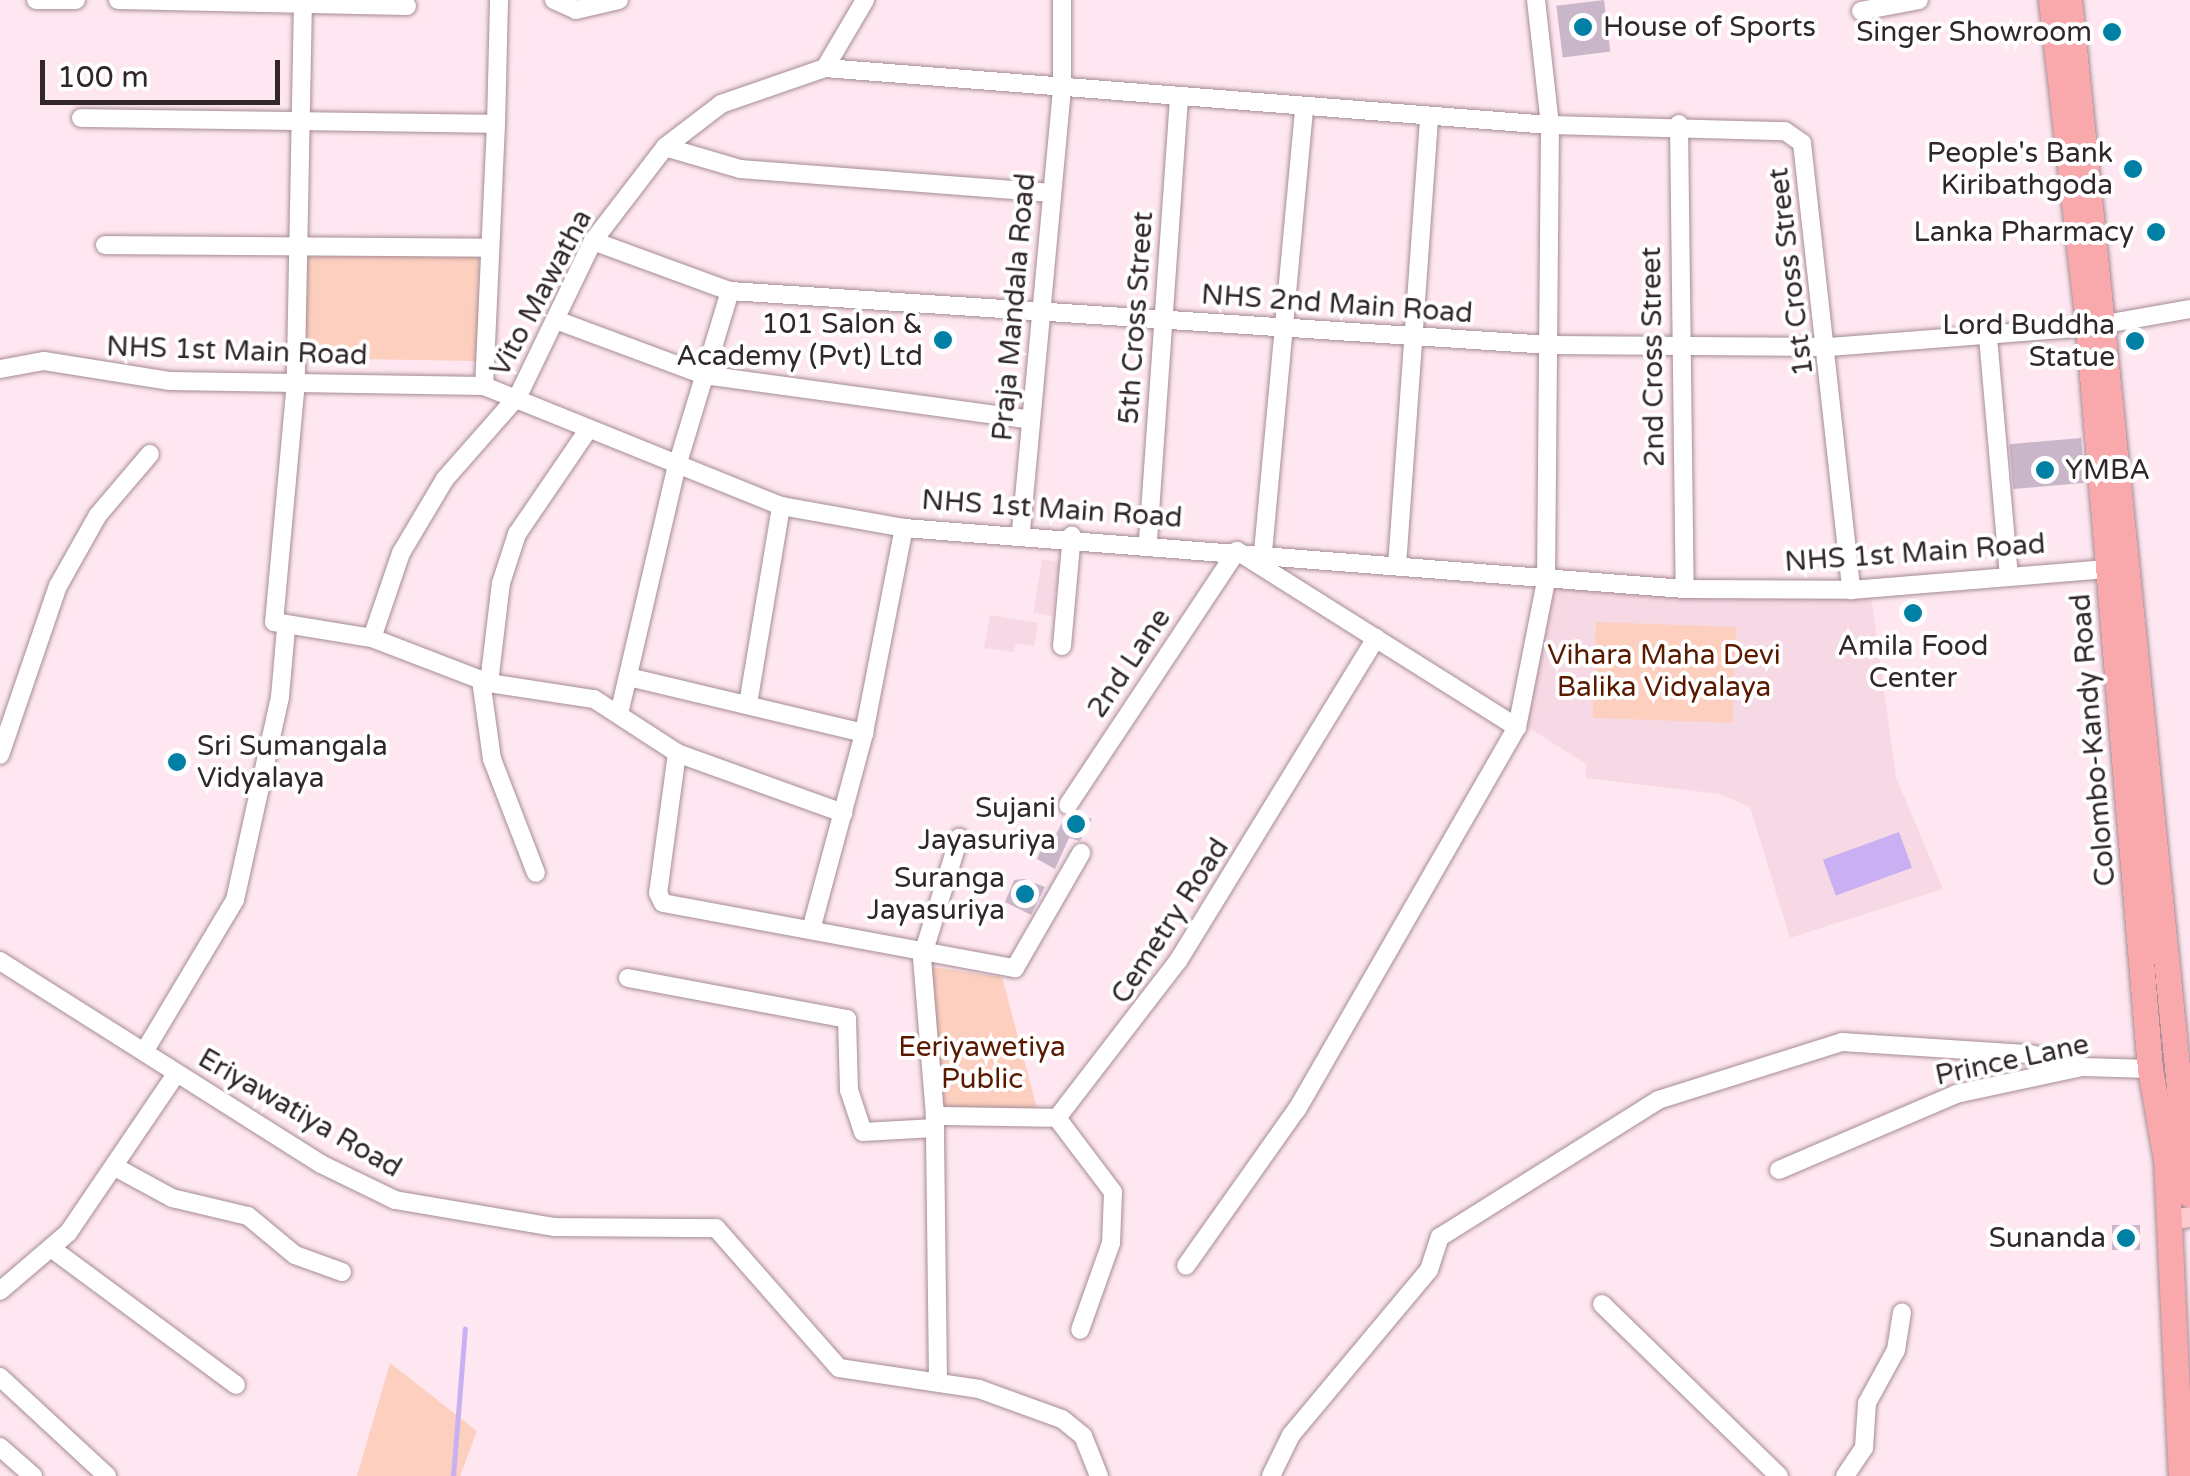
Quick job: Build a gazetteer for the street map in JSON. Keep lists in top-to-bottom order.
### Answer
{
  "streets": {
    "highway": ["Colombo-Kandy Road"],
    "street": [
      "1st Cross Street",
      "Vito Mawatha",
      "NHS 2nd Main Road",
      "Praja Mandala Road",
      "5th Cross Street",
      "NHS 1st Main Road",
      "2nd Cross Street",
      "2nd Lane",
      "Cemetry Road",
      "Prince Lane",
      "Eriyawatiya Road"
    ]
  },
  "crossings": [
    ["1st Cross Street", "Vito Mawatha"],
    ["1st Cross Street", "NHS 2nd Main Road"],
    ["1st Cross Street", "Praja Mandala Road"],
    ["1st Cross Street", "5th Cross Street"],
    ["1st Cross Street", "NHS 1st Main Road"],
    ["1st Cross Street", "2nd Cross Street"],
    ["Vito Mawatha", "NHS 2nd Main Road"],
    ["Vito Mawatha", "NHS 1st Main Road"],
    ["NHS 2nd Main Road", "Praja Mandala Road"],
    ["NHS 2nd Main Road", "5th Cross Street"],
    ["NHS 2nd Main Road", "2nd Cross Street"],
    ["NHS 2nd Main Road", "Colombo-Kandy Road"],
    ["Praja Mandala Road", "NHS 1st Main Road"],
    ["5th Cross Street", "NHS 1st Main Road"],
    ["NHS 1st Main Road", "2nd Cross Street"],
    ["NHS 1st Main Road", "2nd Lane"],
    ["NHS 1st Main Road", "Colombo-Kandy Road"],
    ["Colombo-Kandy Road", "Prince Lane"]
  ],
  "parks": ["Vihara Maha Devi Balika Vidyalaya", "Eeriyawetiya Public"],
  "places": [
    "House of Sports",
    "Singer Showroom",
    "People's Bank Kiribathgoda",
    "Lanka Pharmacy",
    "101 Salon & Academy (Pvt) Ltd",
    "Lord Buddha Statue",
    "YMBA",
    "Amila Food Center",
    "Sri Sumangala Vidyalaya",
    "Sujani Jayasuriya",
    "Suranga Jayasuriya",
    "Sunanda"
  ],
  "scale_bar": "100 m"
}
